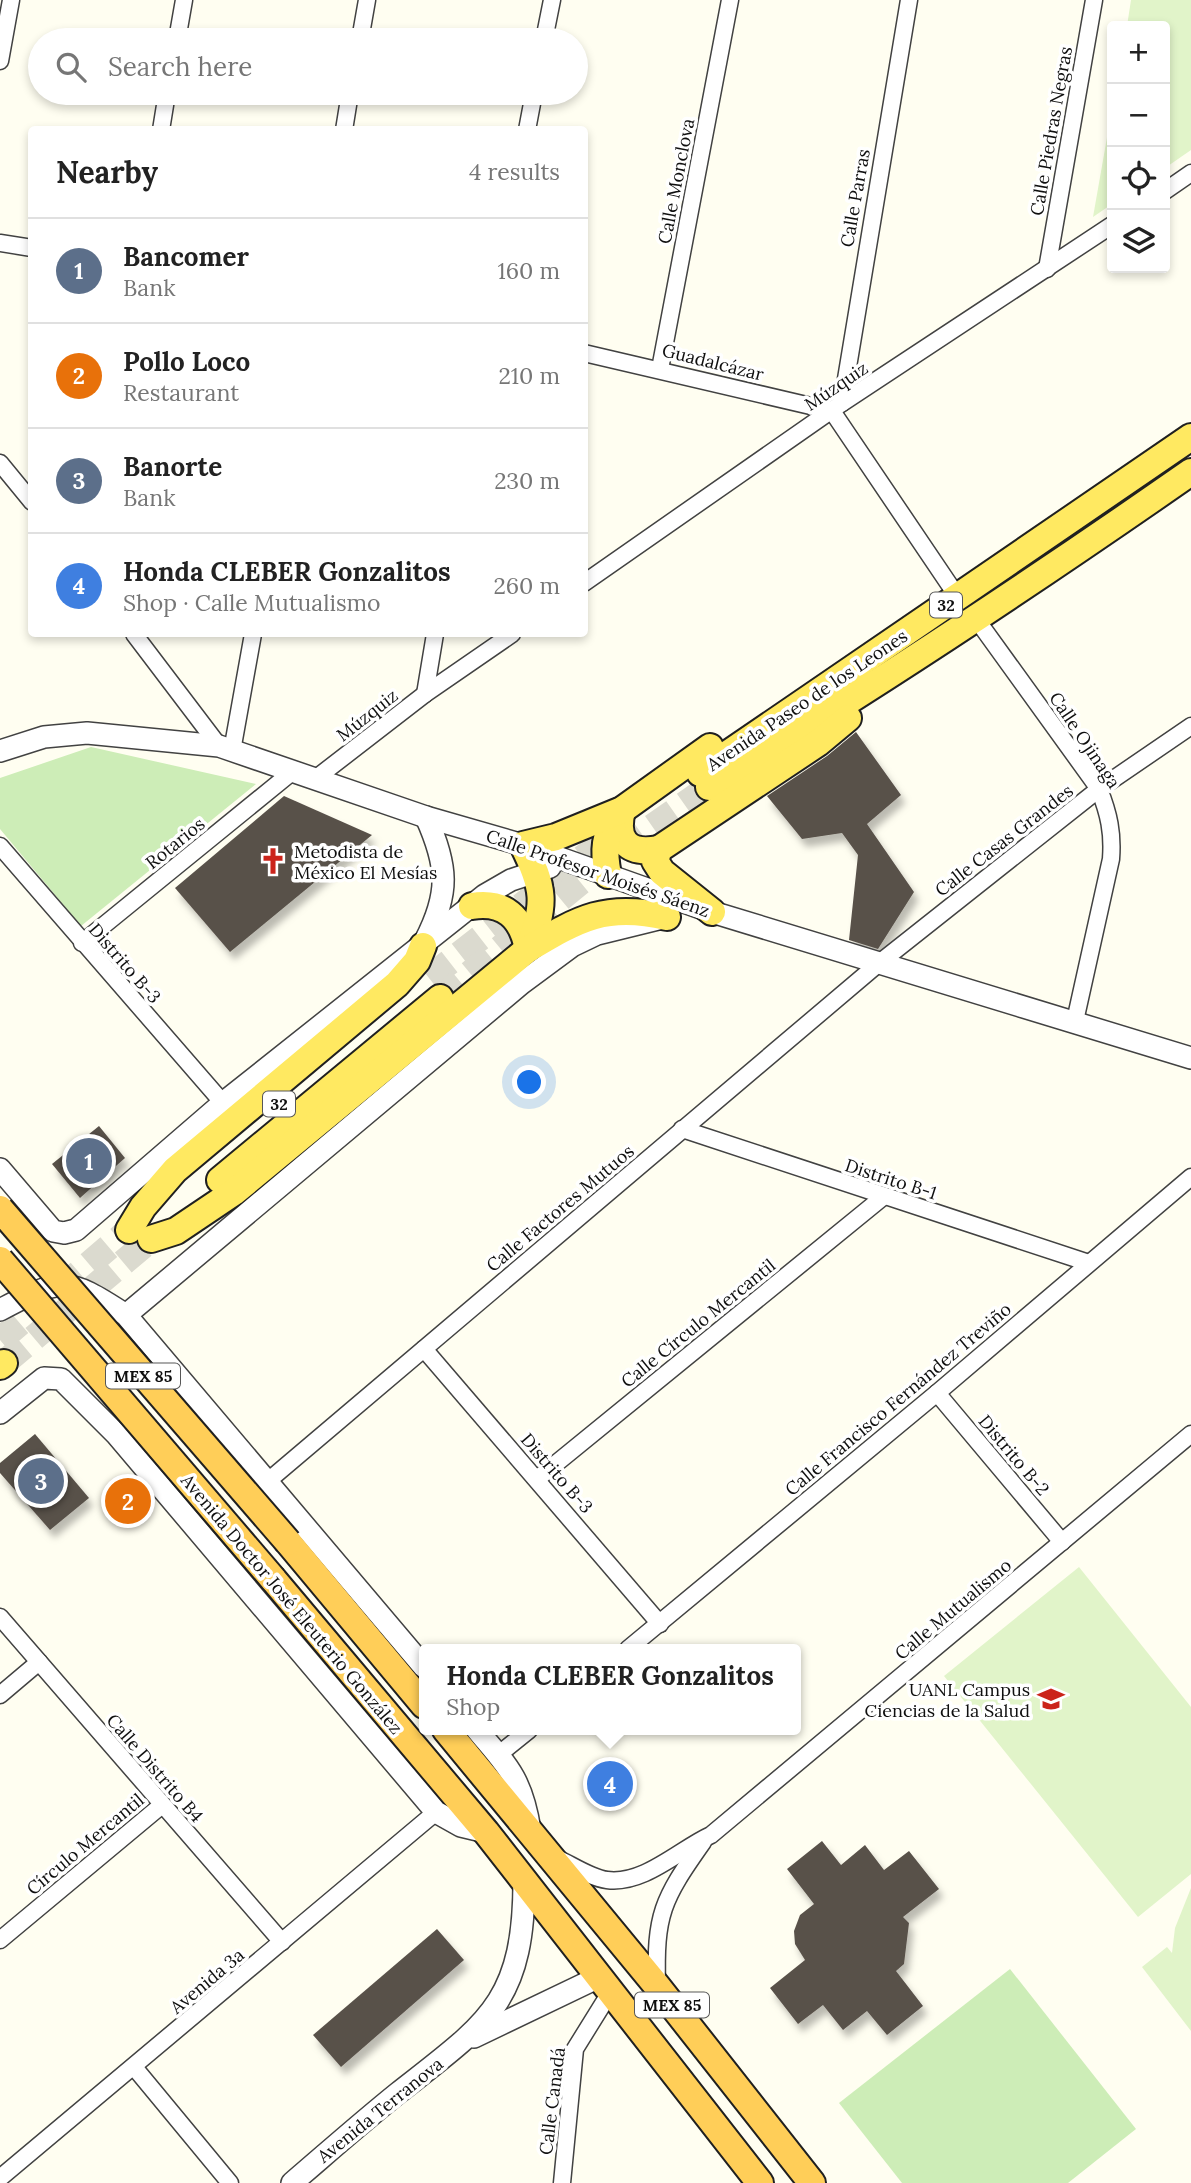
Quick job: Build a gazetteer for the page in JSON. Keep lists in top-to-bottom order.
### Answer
{
  "streets": {
    "highway": ["MEX 85", "Avenida Doctor José Eleuterio González"],
    "main road": ["32", "Avenida Paseo de los Leones"],
    "street": [
      "Calle Piedras Negras",
      "Calle Monclova",
      "Calle Parras",
      "Guadalcázar",
      "Múzquiz",
      "Calle Ojinaga",
      "Calle Casas Grandes",
      "Rotarios",
      "Calle Profesor Moisés Sáenz",
      "Distrito B-3",
      "Distrito B-1",
      "Calle Factores Mutuos",
      "Calle Círculo Mercantil",
      "Calle Francisco Fernández Treviño",
      "Distrito B-2",
      "Calle Mutualismo",
      "Calle Distrito B4",
      "Círculo Mercantil",
      "Avenida 3a",
      "Calle Canadá",
      "Avenida Terranova"
    ]
  },
  "crossings": [
    ["Calle Piedras Negras", "Múzquiz"],
    ["Calle Monclova", "Guadalcázar"],
    ["Calle Parras", "Guadalcázar"],
    ["Calle Parras", "Múzquiz"],
    ["Guadalcázar", "Múzquiz"],
    ["Múzquiz", "Calle Profesor Moisés Sáenz"],
    ["Avenida Paseo de los Leones", "Calle Ojinaga"],
    ["Calle Ojinaga", "Calle Casas Grandes"],
    ["Calle Ojinaga", "Calle Profesor Moisés Sáenz"],
    ["Calle Casas Grandes", "Calle Profesor Moisés Sáenz"],
    ["Calle Casas Grandes", "Calle Factores Mutuos"],
    ["Rotarios", "Calle Profesor Moisés Sáenz"],
    ["Rotarios", "Distrito B-3"],
    ["Calle Profesor Moisés Sáenz", "Calle Factores Mutuos"],
    ["Distrito B-3", "Calle Factores Mutuos"],
    ["Distrito B-3", "Calle Círculo Mercantil"],
    ["Distrito B-3", "Calle Francisco Fernández Treviño"],
    ["Distrito B-1", "Calle Factores Mutuos"],
    ["Distrito B-1", "Calle Círculo Mercantil"],
    ["Distrito B-1", "Calle Francisco Fernández Treviño"],
    ["MEX 85", "Calle Mutualismo"],
    ["Calle Francisco Fernández Treviño", "Distrito B-2"],
    ["Distrito B-2", "Calle Mutualismo"],
    ["Avenida Doctor José Eleuterio González", "Calle Canadá"],
    ["Avenida Doctor José Eleuterio González", "Avenida Terranova"],
    ["Calle Distrito B4", "Círculo Mercantil"],
    ["Calle Distrito B4", "Avenida 3a"],
    ["Calle Canadá", "Avenida Terranova"]
  ],
  "places": {
    "church": ["Metodista de México El Mesías"],
    "school or university": ["UANL Campus Ciencias de la Salud"]
  },
  "page": {
    "map_buttons": ["+", "−"],
    "search": "Search here",
    "heading": ["Nearby", "4 results"],
    "list": [
      {
        "mark": "1",
        "name": "Bancomer",
        "note": "Bank",
        "value": "160 m"
      },
      {
        "mark": "2",
        "name": "Pollo Loco",
        "note": "Restaurant",
        "value": "210 m"
      },
      {
        "mark": "3",
        "name": "Banorte",
        "note": "Bank",
        "value": "230 m"
      },
      {
        "mark": "4",
        "name": "Honda CLEBER Gonzalitos",
        "note": "Shop · Calle Mutualismo",
        "value": "260 m"
      }
    ],
    "pins": [
      "1",
      "3",
      "2",
      "4"
    ],
    "popup": ["Honda CLEBER Gonzalitos", "Shop"]
  }
}
